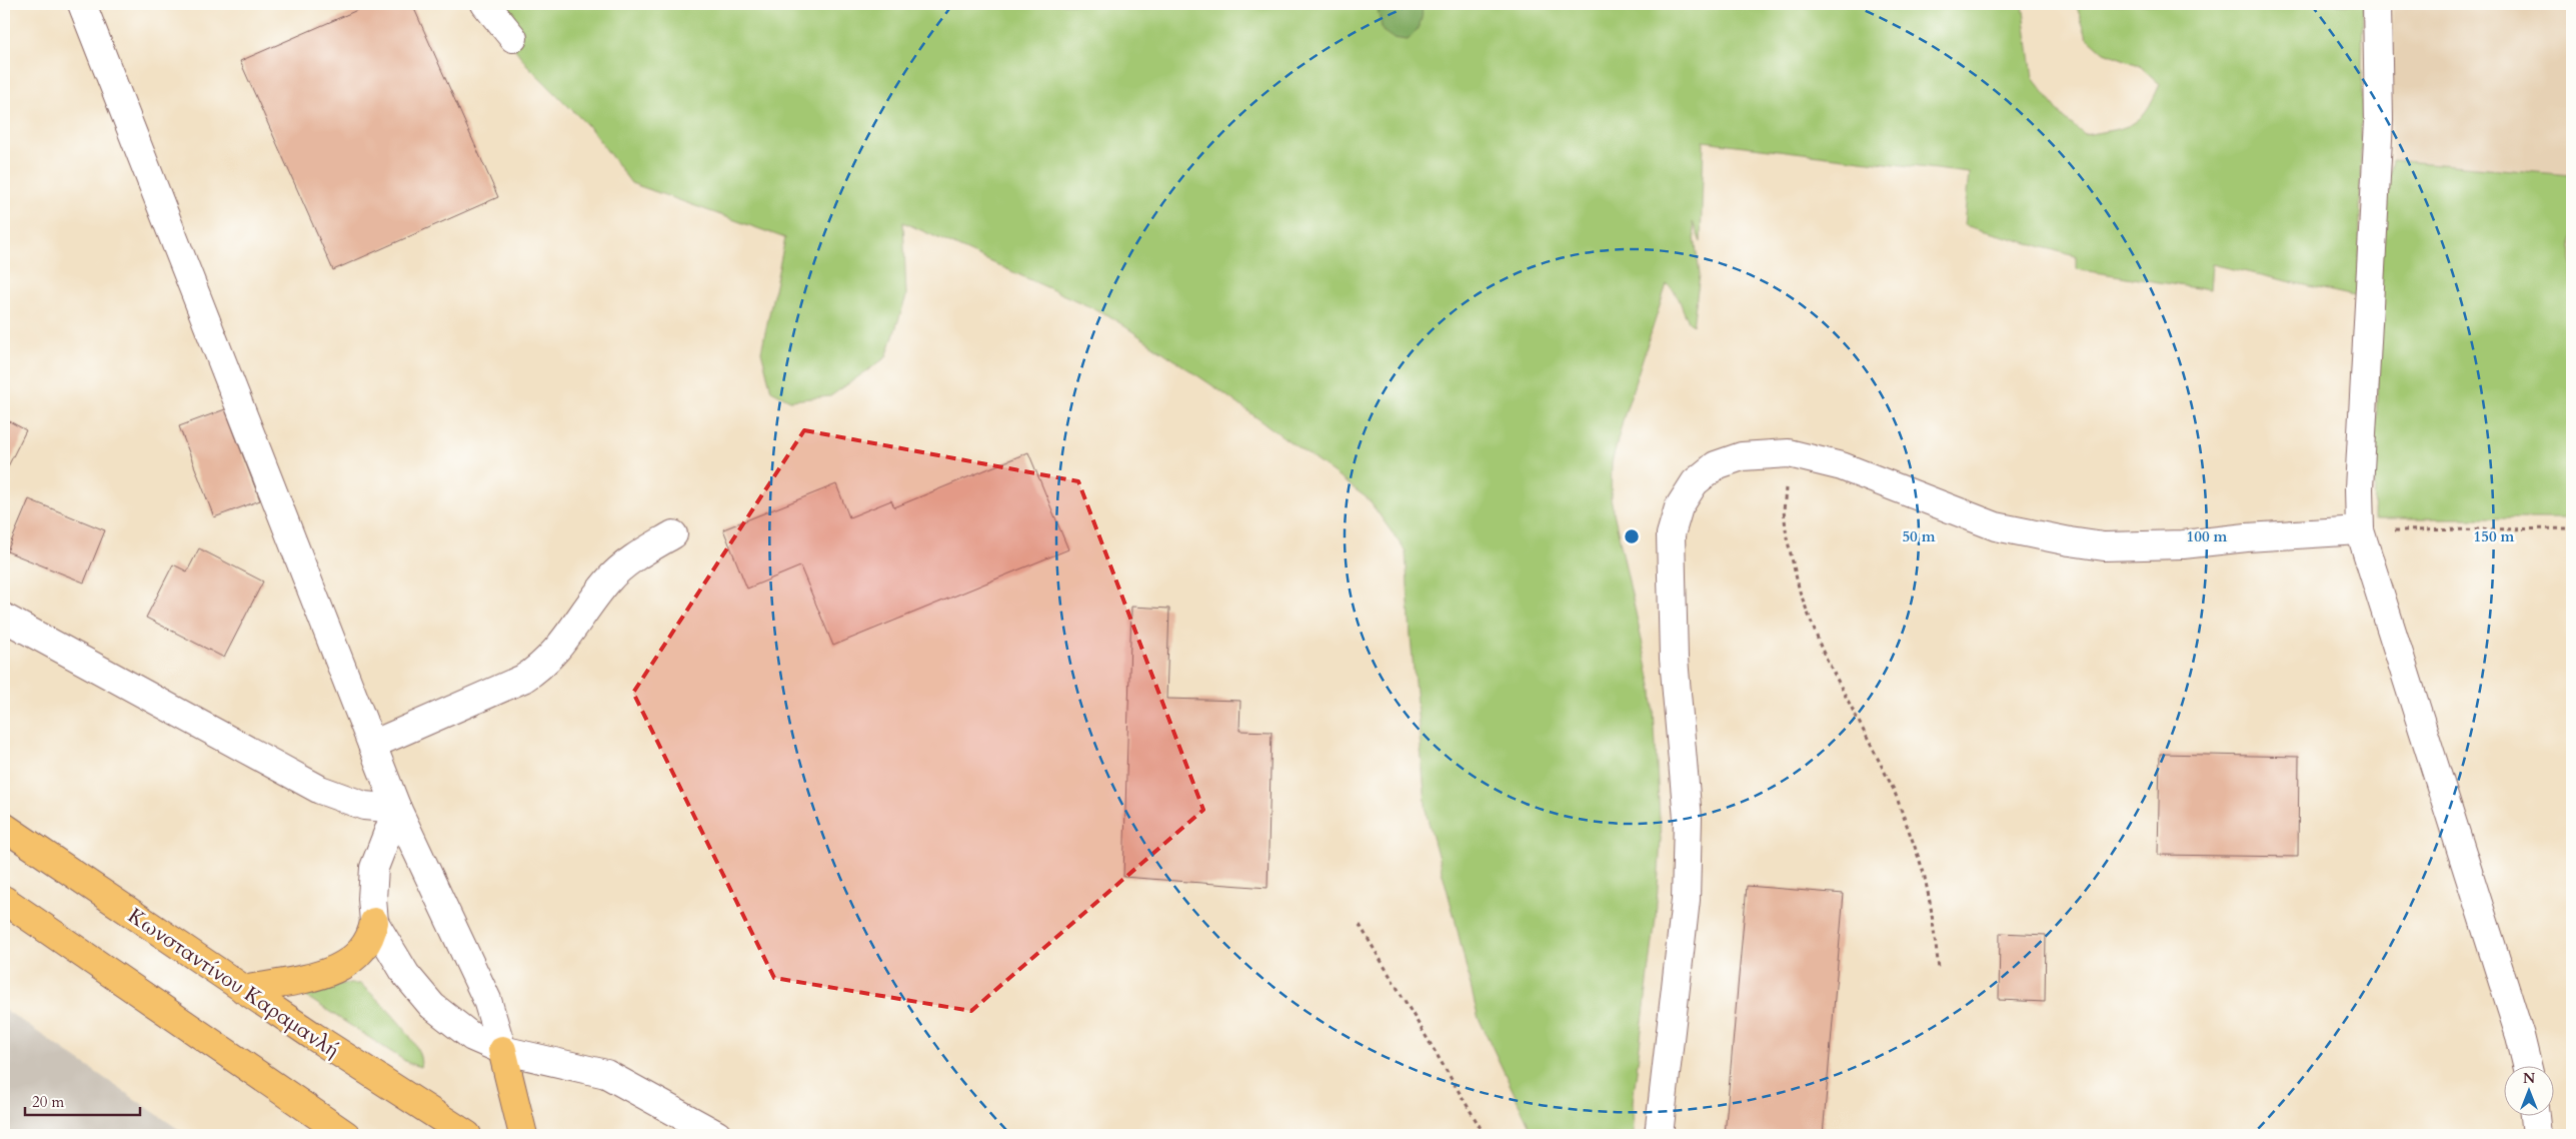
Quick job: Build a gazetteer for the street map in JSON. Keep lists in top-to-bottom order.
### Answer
{
  "streets": {
    "main road": ["Κωνσταντίνου Καραμανλή"]
  },
  "scale_bar": "20 m",
  "north": "top",
  "rings": ["50 m", "100 m", "150 m"]
}
